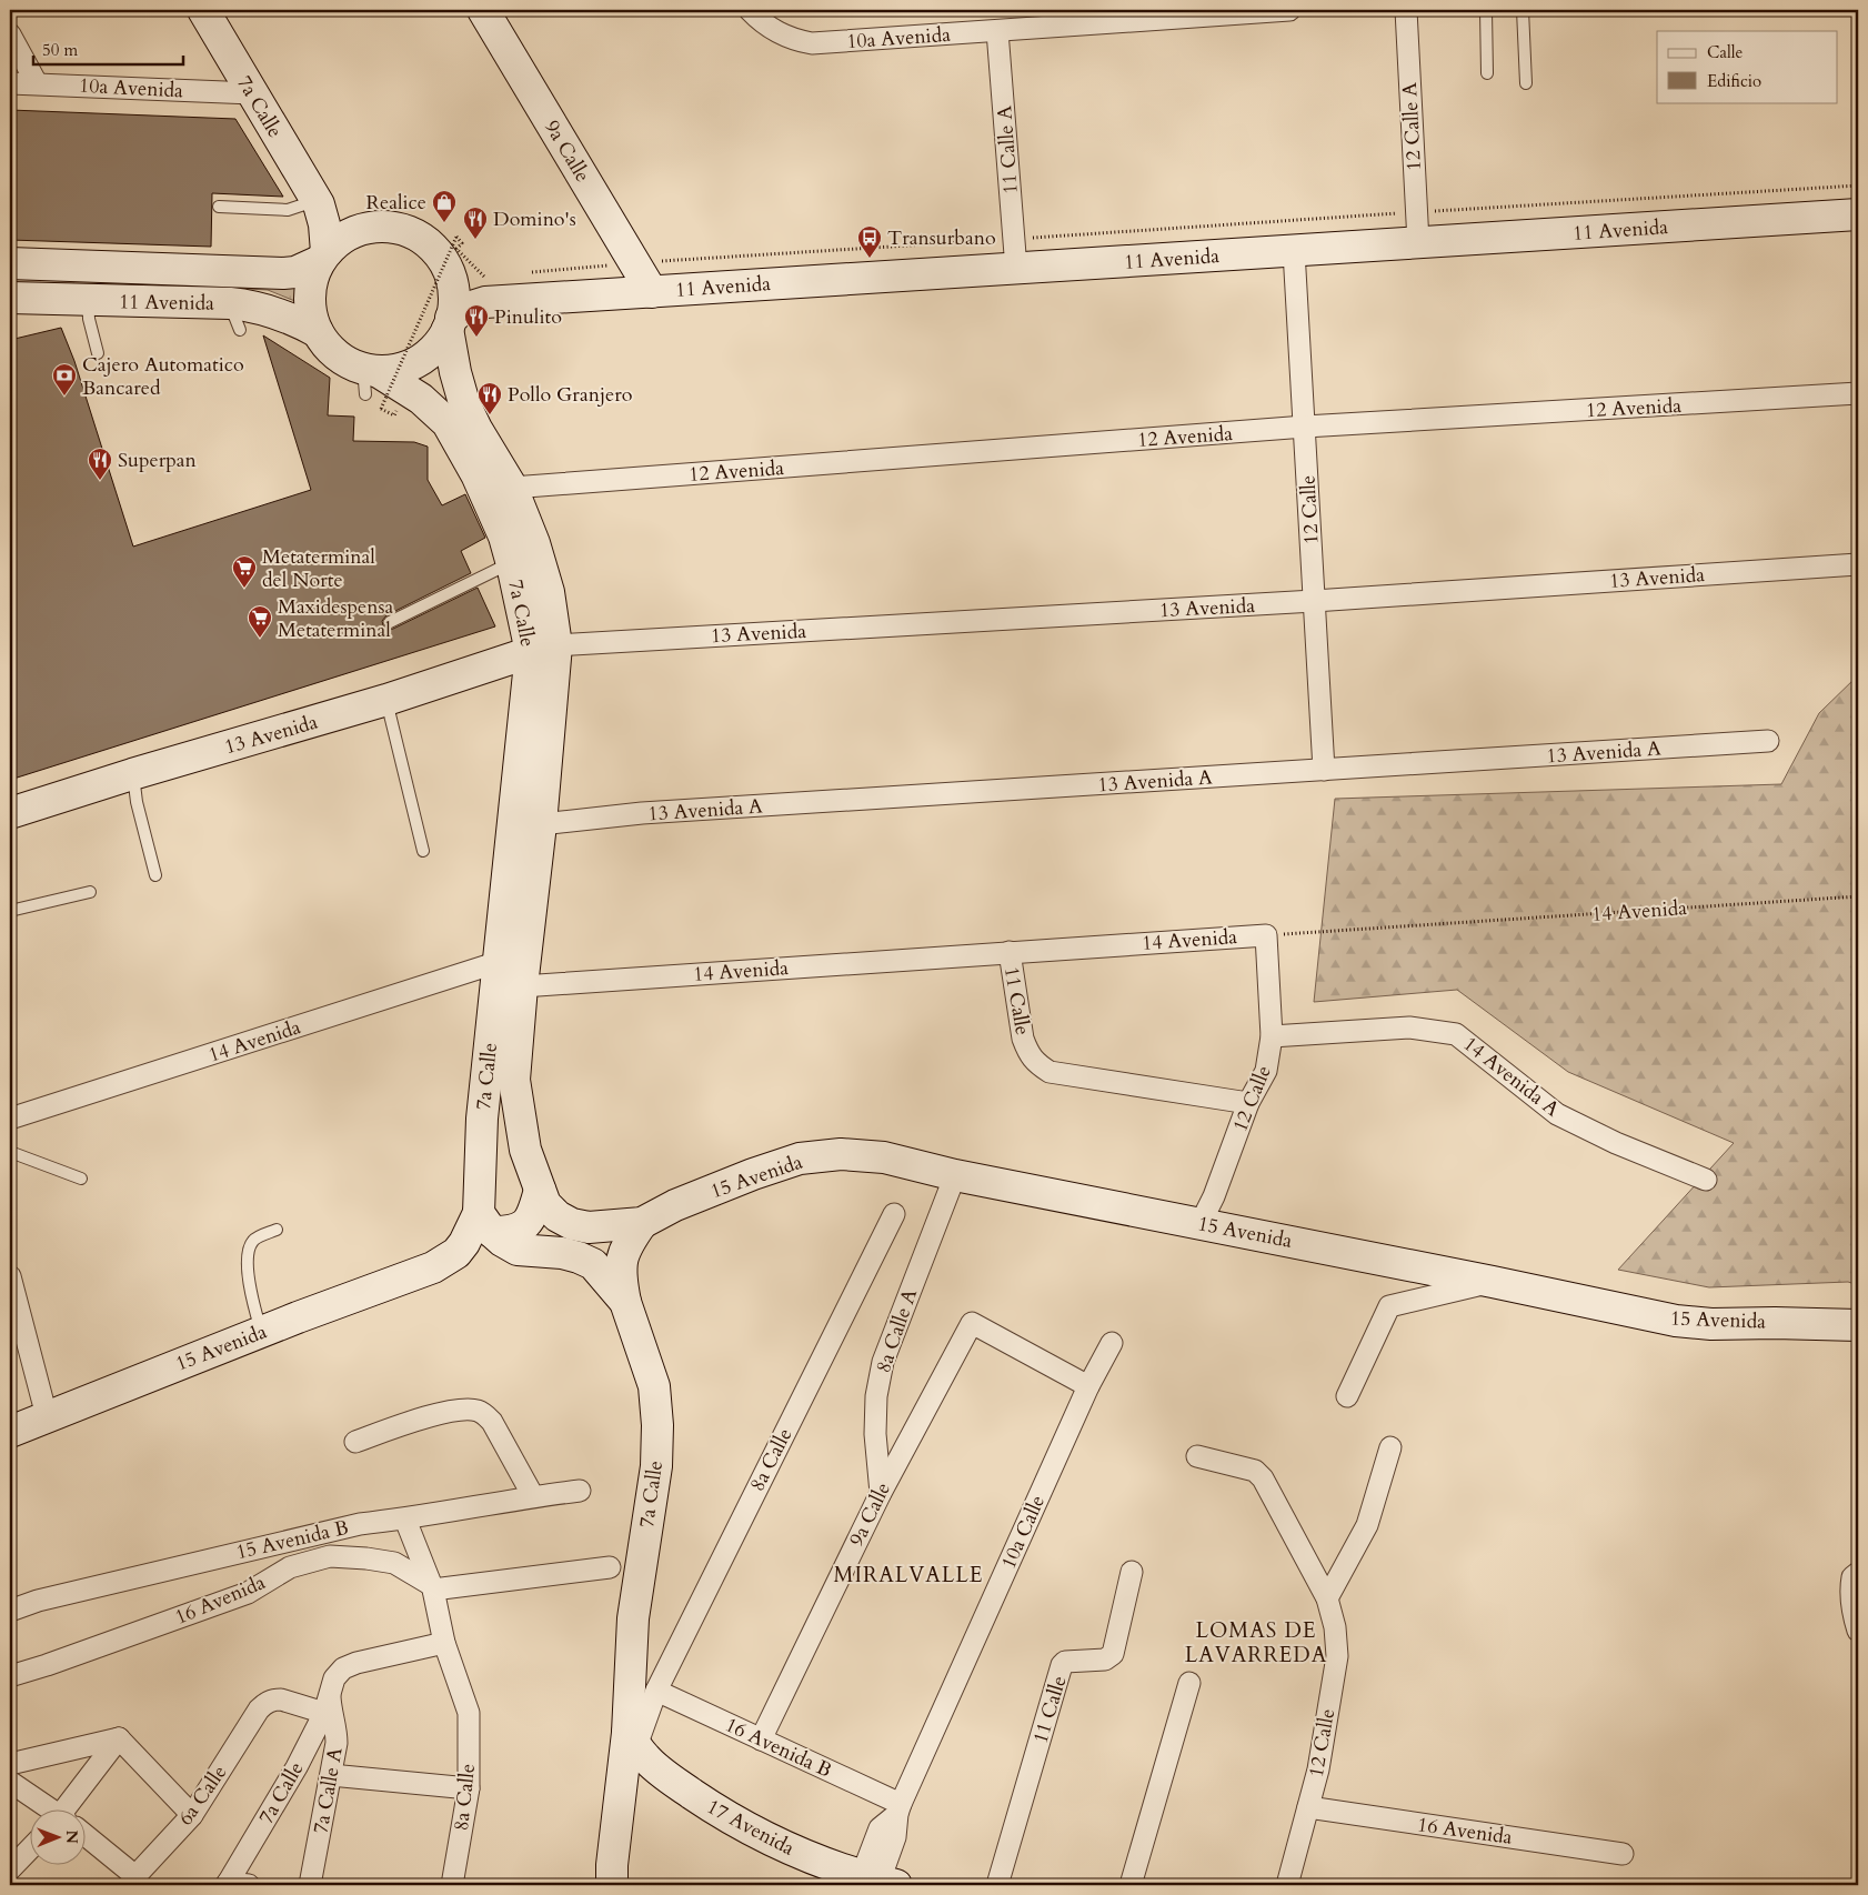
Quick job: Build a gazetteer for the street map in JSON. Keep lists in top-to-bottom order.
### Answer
{
  "streets": {
    "main road": [
      "7a Calle",
      "9a Calle",
      "11 Avenida",
      "13 Avenida",
      "15 Avenida",
      "17 Avenida"
    ],
    "street": [
      "10a Avenida",
      "12 Calle A",
      "11 Calle A",
      "12 Avenida",
      "12 Calle",
      "13 Avenida A",
      "14 Avenida",
      "11 Calle",
      "14 Avenida A",
      "8a Calle A",
      "8a Calle",
      "10a Calle",
      "15 Avenida B",
      "16 Avenida",
      "16 Avenida B",
      "7a Calle A",
      "6a Calle"
    ]
  },
  "crossings": [
    ["10a Avenida", "7a Calle"],
    ["10a Avenida", "11 Calle A"],
    ["7a Calle", "11 Avenida"],
    ["7a Calle", "12 Avenida"],
    ["7a Calle", "13 Avenida"],
    ["7a Calle", "13 Avenida A"],
    ["7a Calle", "14 Avenida"],
    ["7a Calle", "15 Avenida"],
    ["7a Calle", "8a Calle"],
    ["7a Calle", "7a Calle A"],
    ["7a Calle", "6a Calle"],
    ["7a Calle", "17 Avenida"],
    ["12 Calle A", "11 Avenida"],
    ["11 Calle A", "11 Avenida"],
    ["9a Calle", "11 Avenida"],
    ["9a Calle", "8a Calle A"],
    ["9a Calle", "10a Calle"],
    ["9a Calle", "16 Avenida B"],
    ["11 Avenida", "12 Calle"],
    ["12 Avenida", "12 Calle"],
    ["12 Calle", "13 Avenida"],
    ["12 Calle", "13 Avenida A"],
    ["12 Calle", "14 Avenida"],
    ["12 Calle", "11 Calle"],
    ["12 Calle", "14 Avenida A"],
    ["12 Calle", "15 Avenida"],
    ["12 Calle", "16 Avenida"],
    ["14 Avenida", "11 Calle"],
    ["15 Avenida", "8a Calle A"],
    ["8a Calle", "15 Avenida B"],
    ["8a Calle", "16 Avenida"],
    ["8a Calle", "16 Avenida B"],
    ["8a Calle", "17 Avenida"],
    ["10a Calle", "16 Avenida B"],
    ["10a Calle", "17 Avenida"],
    ["7a Calle A", "6a Calle"]
  ],
  "districts": ["MIRALVALLE", "LOMAS DE LAVARREDA"],
  "places": {
    "shop": ["Realice"],
    "restaurant": [
      "Domino's",
      "Pinulito",
      "Pollo Granjero",
      "Superpan"
    ],
    "bus stop": ["Transurbano"],
    "bank": ["Cajero Automatico Bancared"],
    "supermarket": ["Metaterminal del Norte", "Maxidespensa Metaterminal"]
  },
  "legend": ["Calle", "Edificio"],
  "scale_bar": "50 m",
  "north": "right"
}
